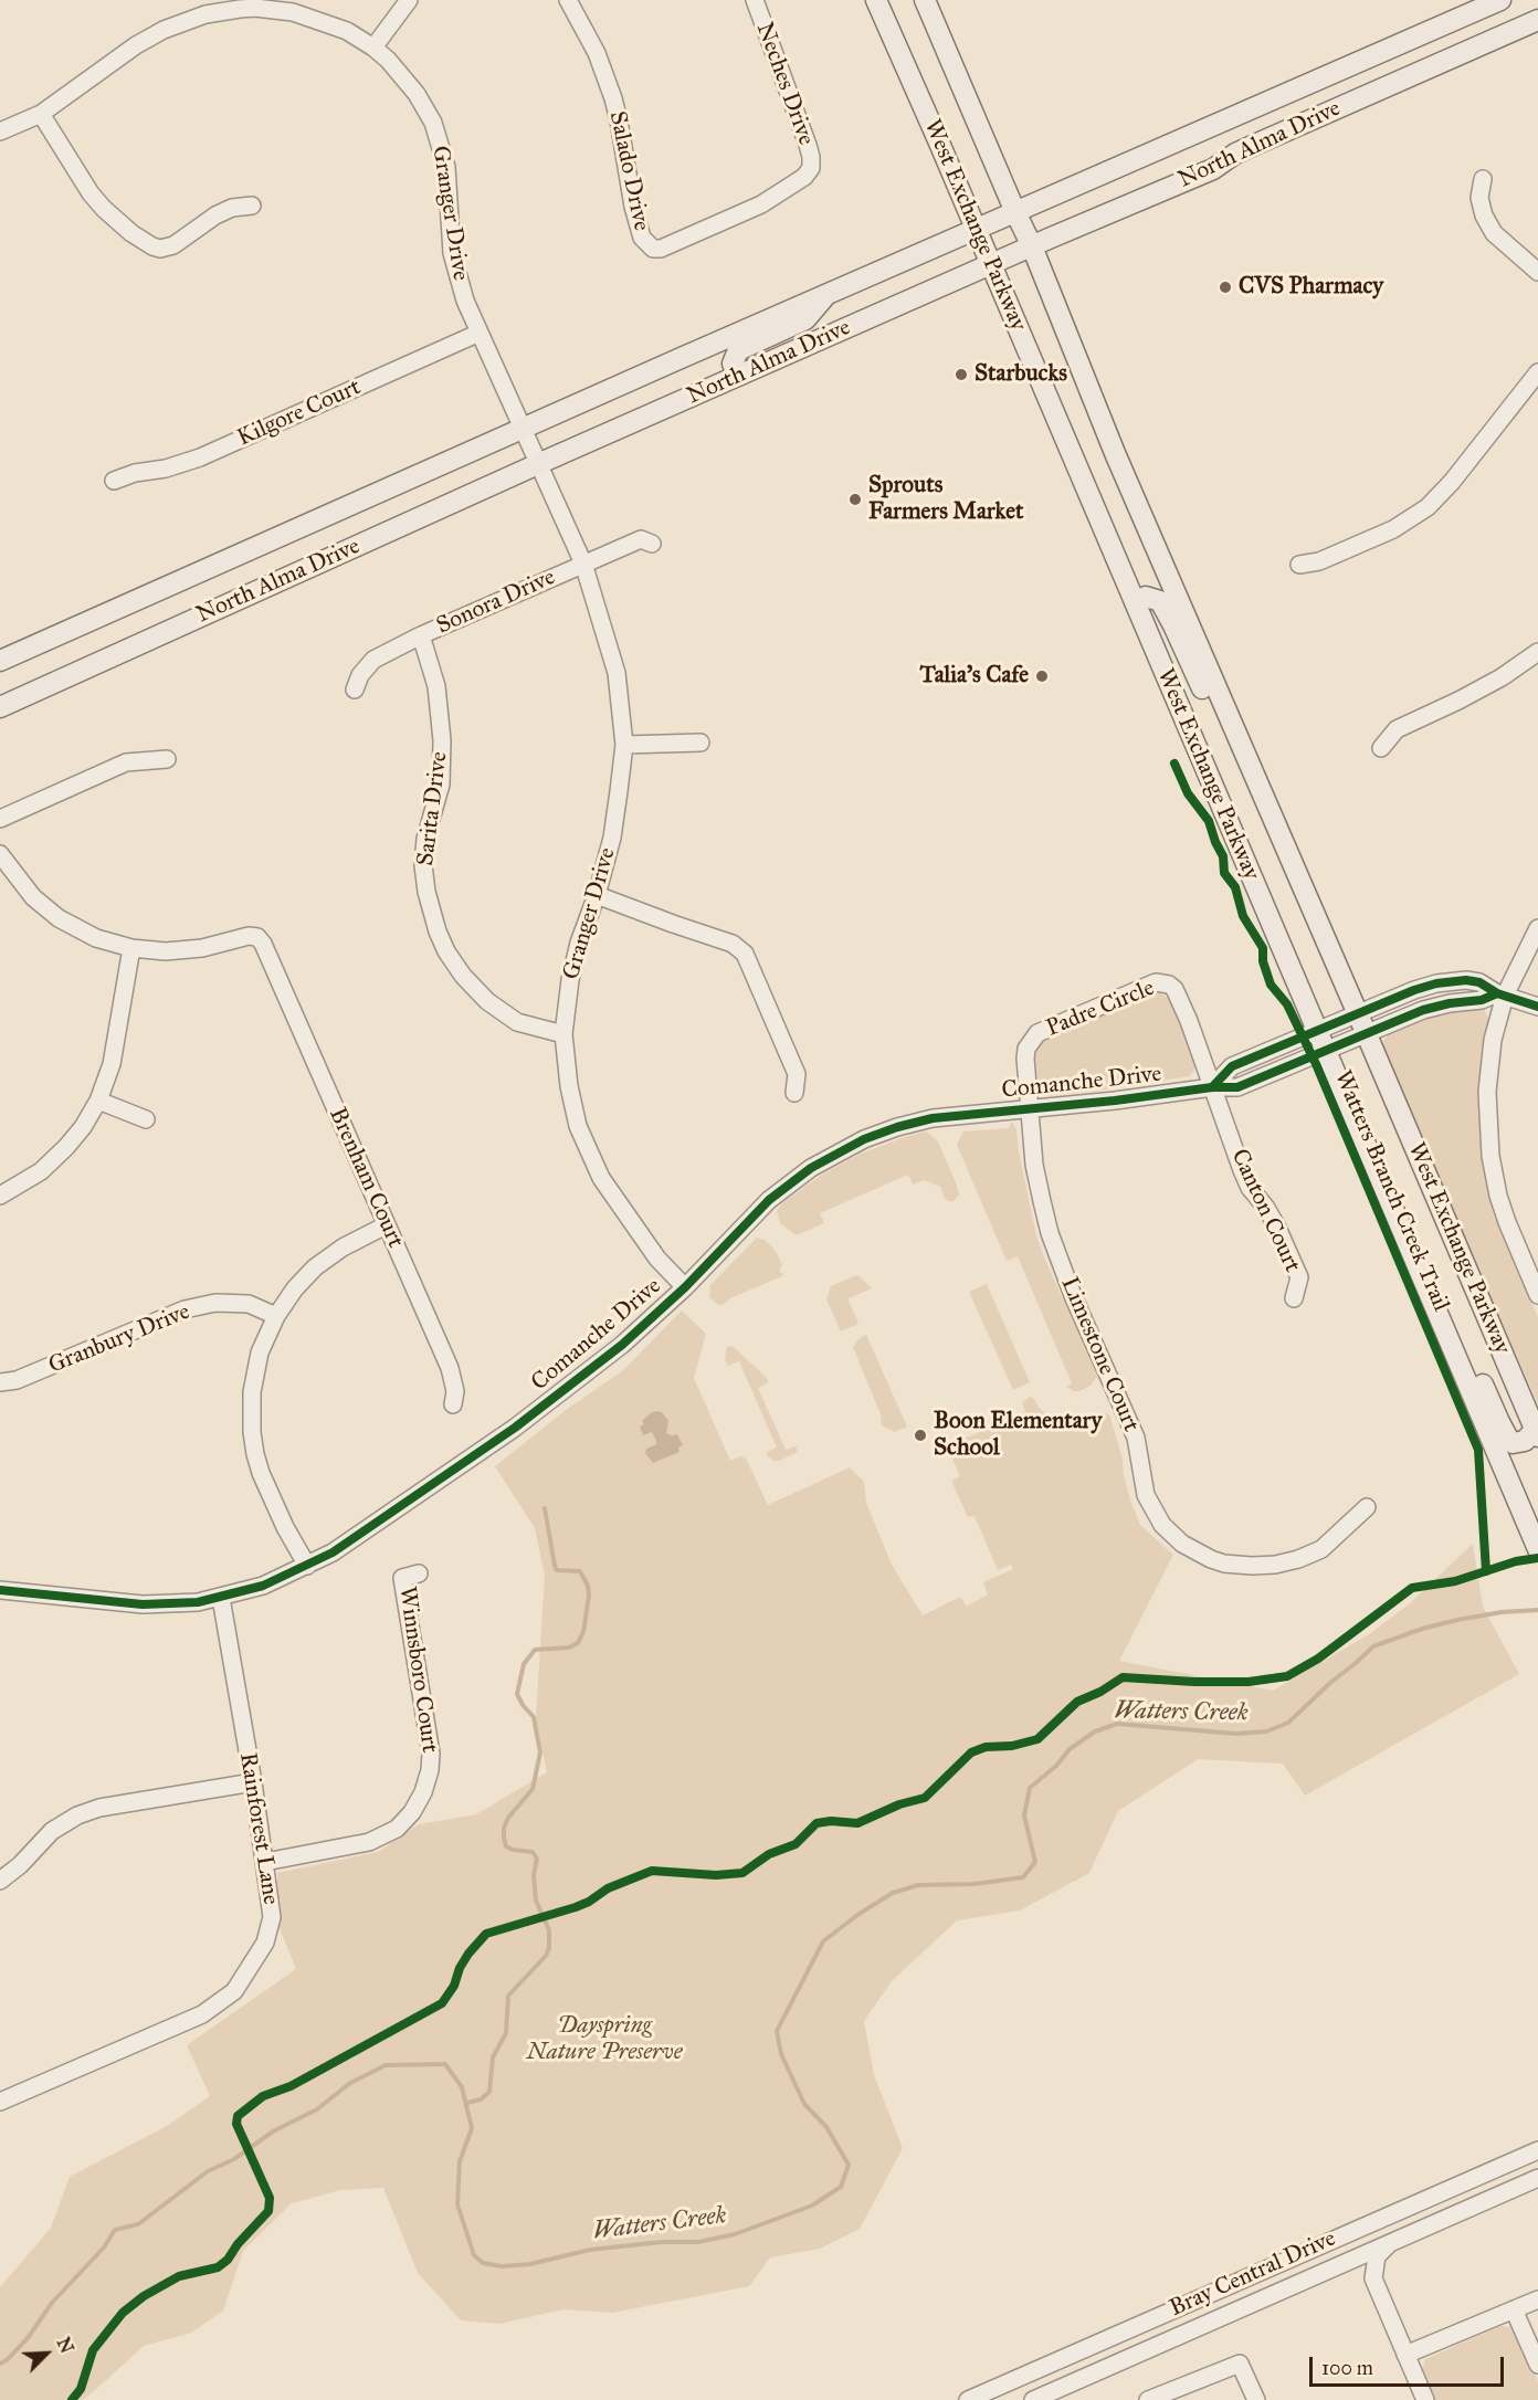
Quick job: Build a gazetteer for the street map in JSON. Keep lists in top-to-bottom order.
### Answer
{
  "streets": {
    "main road": ["North Alma Drive", "West Exchange Parkway"],
    "street": [
      "Neches Drive",
      "Salado Drive",
      "Granger Drive",
      "Kilgore Court",
      "Sonora Drive",
      "Sarita Drive",
      "Padre Circle",
      "Comanche Drive",
      "Brenham Court",
      "Canton Court",
      "Granbury Drive",
      "Limestone Court",
      "Winnsboro Court",
      "Rainforest Lane",
      "Bray Central Drive"
    ],
    "cycle path": ["Watters Branch Creek Trail"]
  },
  "crossings": [
    ["Neches Drive", "Salado Drive"],
    ["North Alma Drive", "Granger Drive"],
    ["North Alma Drive", "West Exchange Parkway"],
    ["Granger Drive", "Kilgore Court"],
    ["Granger Drive", "Sonora Drive"],
    ["Granger Drive", "Sarita Drive"],
    ["Granger Drive", "Comanche Drive"],
    ["West Exchange Parkway", "Comanche Drive"],
    ["Sonora Drive", "Sarita Drive"],
    ["Padre Circle", "Comanche Drive"],
    ["Padre Circle", "Canton Court"],
    ["Padre Circle", "Limestone Court"],
    ["Comanche Drive", "Canton Court"],
    ["Comanche Drive", "Limestone Court"],
    ["Comanche Drive", "Rainforest Lane"],
    ["Winnsboro Court", "Rainforest Lane"]
  ],
  "water": ["Watters Creek"],
  "parks": ["Dayspring Nature Preserve"],
  "places": [
    "CVS Pharmacy",
    "Starbucks",
    "Sprouts Farmers Market",
    "Talia's Cafe",
    "Boon Elementary School"
  ],
  "scale_bar": "100 m",
  "north": "top right"
}
